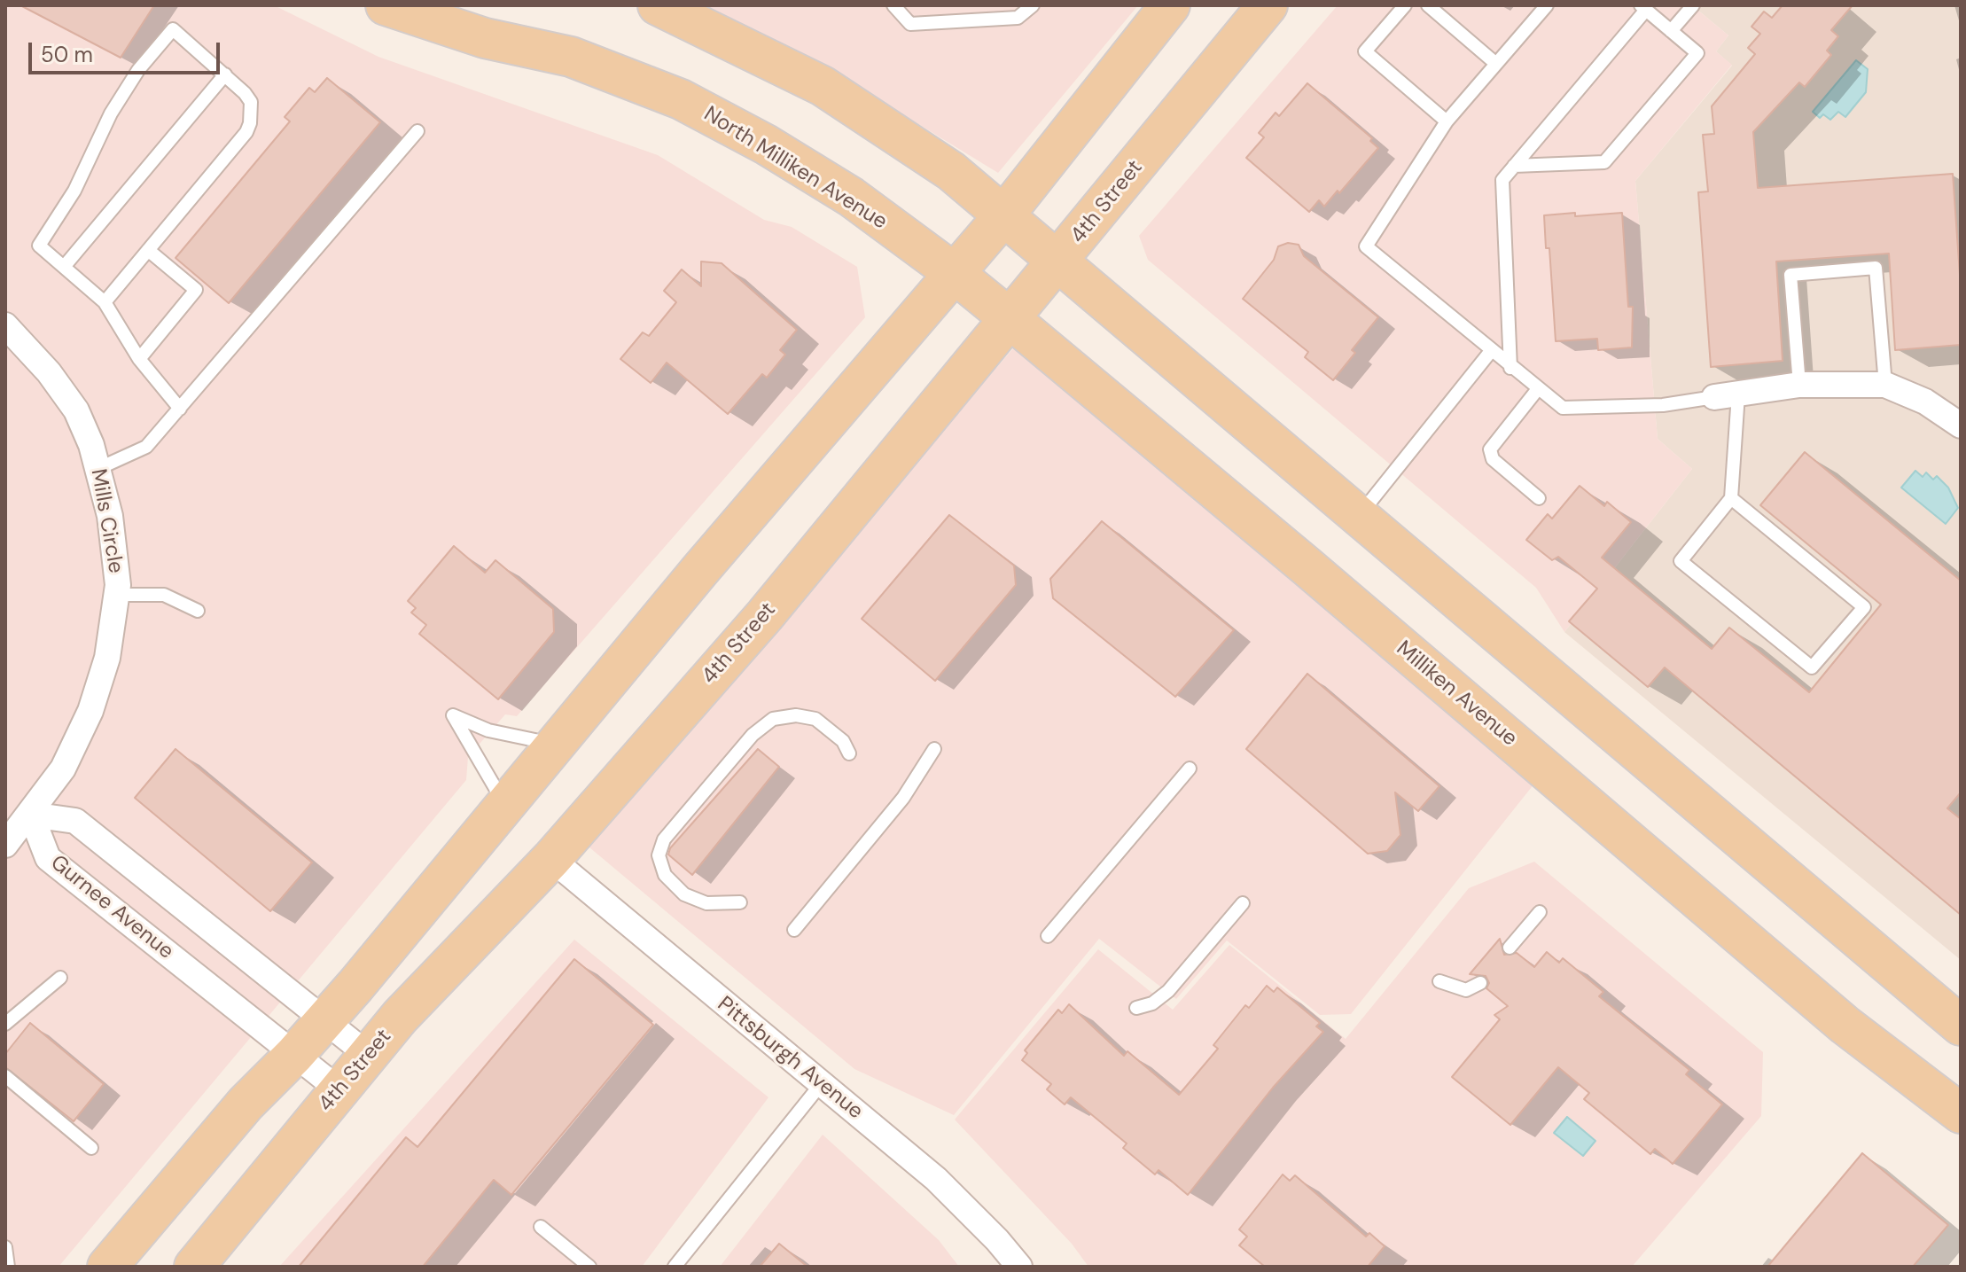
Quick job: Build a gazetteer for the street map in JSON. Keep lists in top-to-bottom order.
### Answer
{
  "streets": {
    "main road": ["North Milliken Avenue", "4th Street", "Milliken Avenue"],
    "street": ["Mills Circle", "Gurnee Avenue", "Pittsburgh Avenue"]
  },
  "crossings": [
    ["North Milliken Avenue", "Milliken Avenue"],
    ["4th Street", "Milliken Avenue"],
    ["4th Street", "Gurnee Avenue"],
    ["4th Street", "Pittsburgh Avenue"],
    ["Mills Circle", "Gurnee Avenue"]
  ],
  "scale_bar": "50 m"
}
